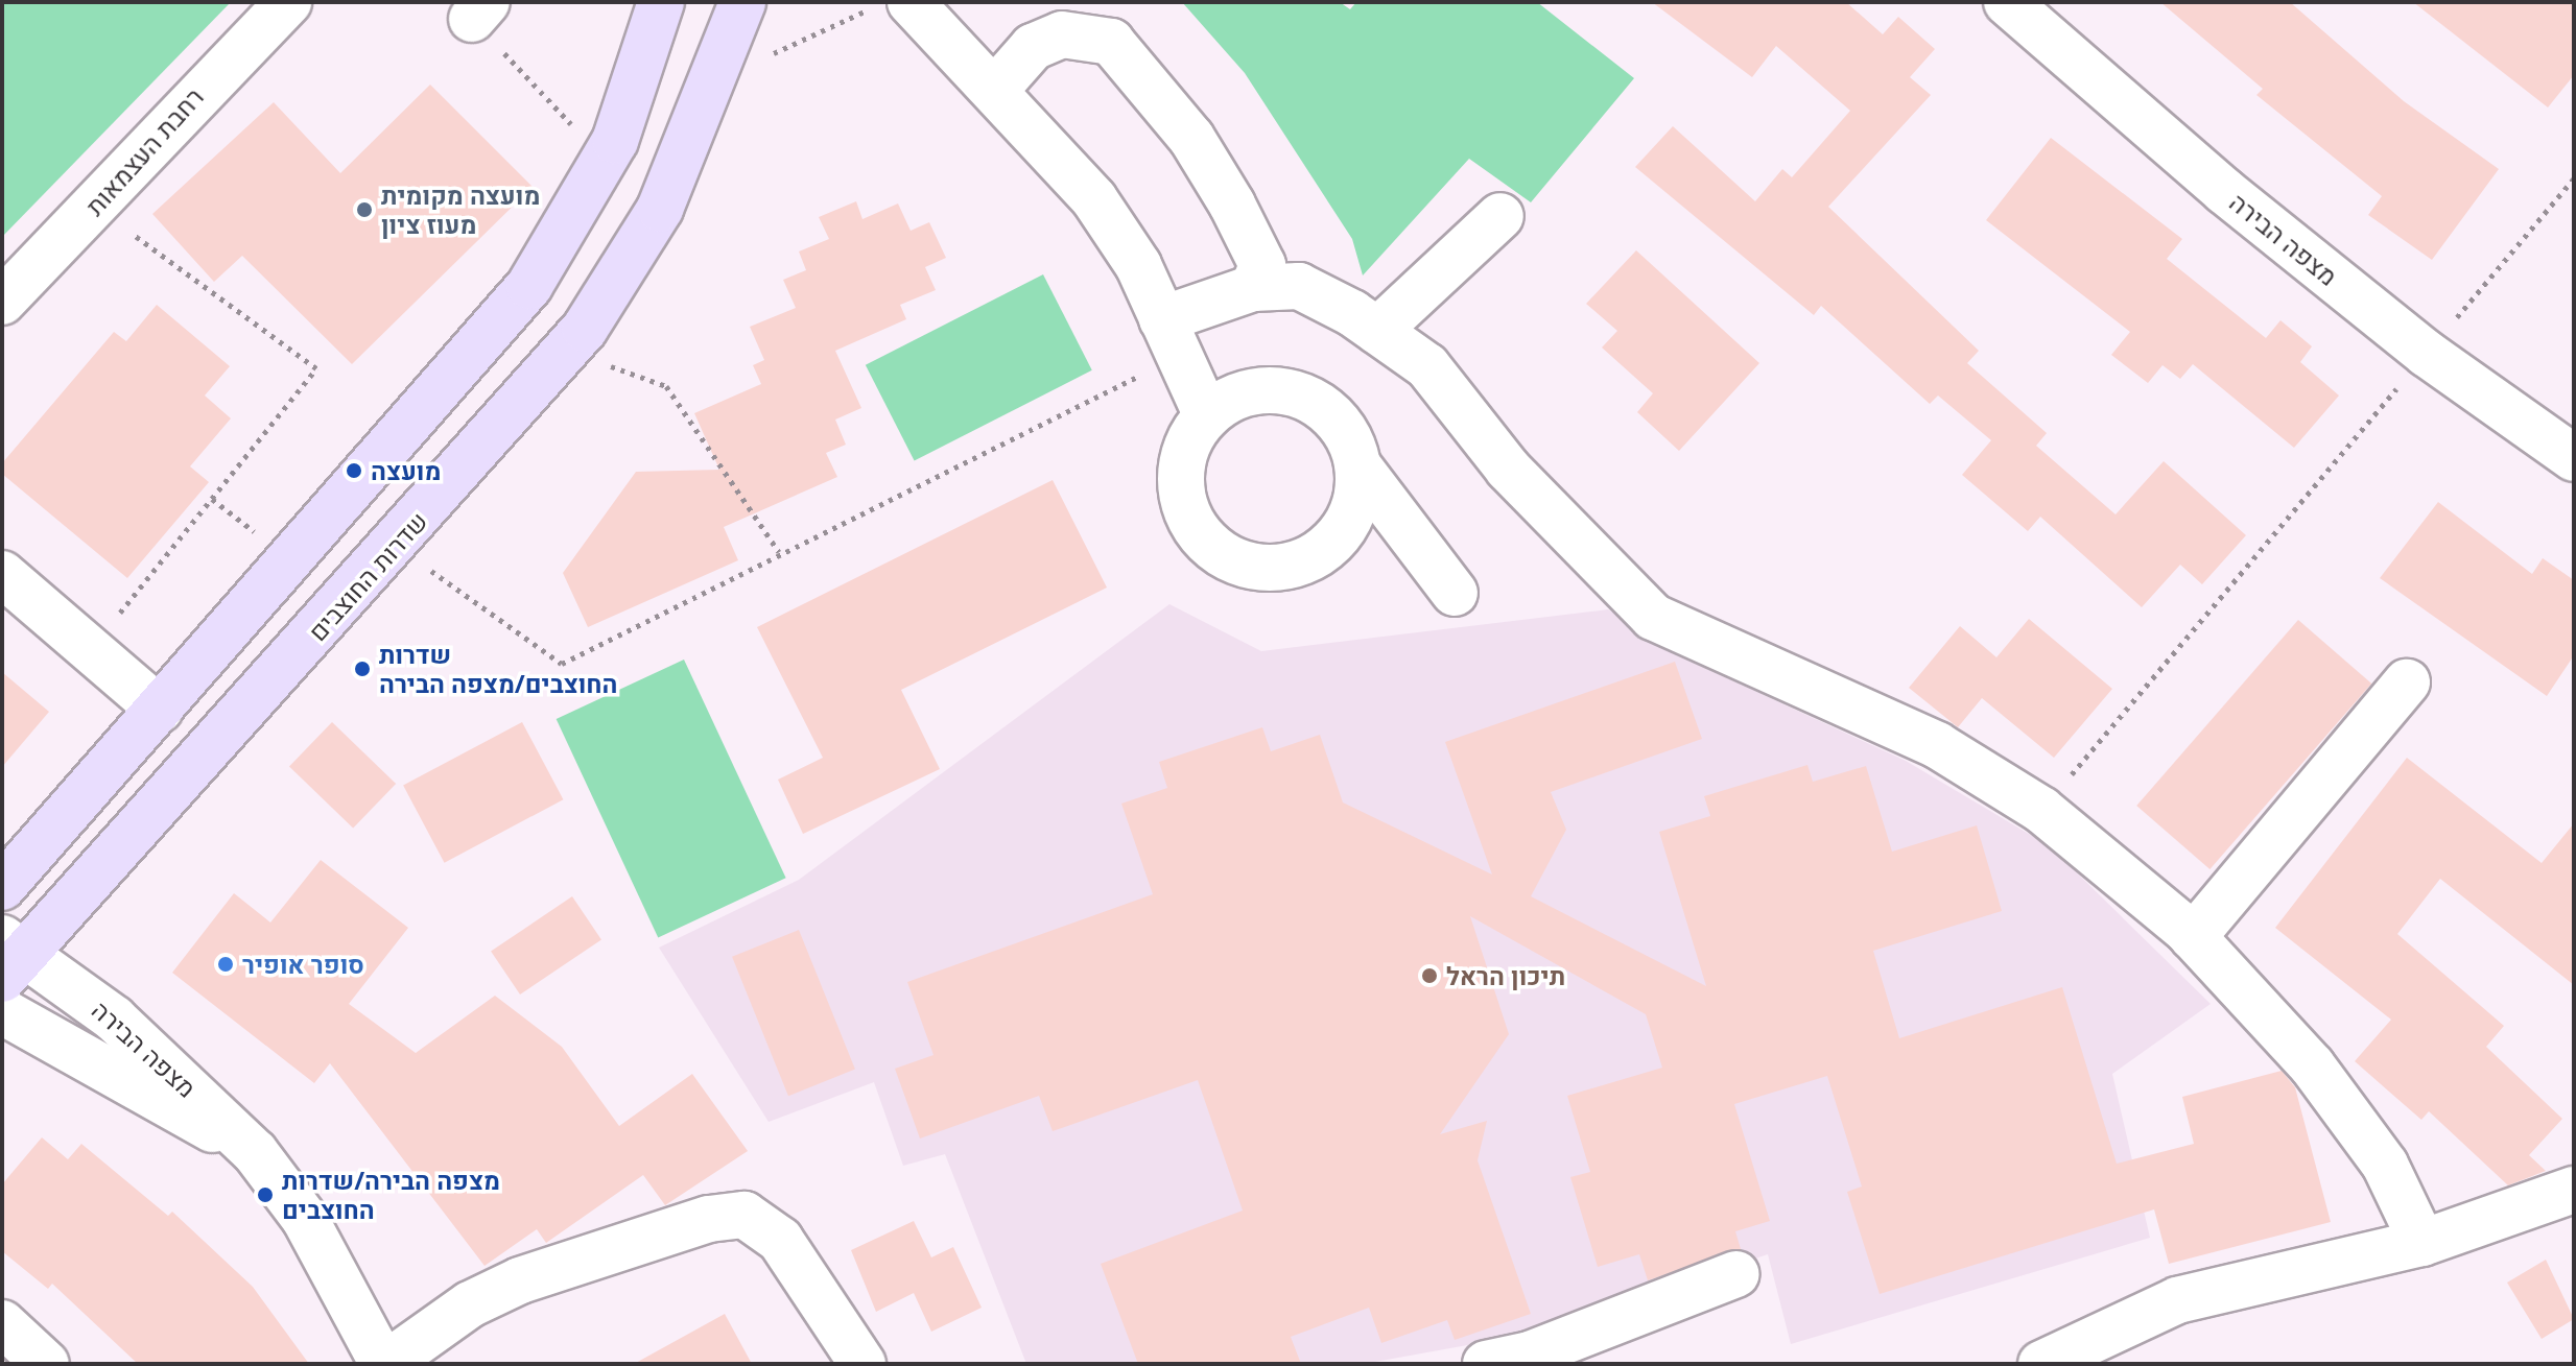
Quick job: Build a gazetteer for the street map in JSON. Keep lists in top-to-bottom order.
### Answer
{
  "streets": {
    "main road": ["שדרות החוצבים"],
    "street": ["רחבת העצמאות", "מצפה הבירה"]
  },
  "crossings": [
    ["מצפה הבירה", "שדרות החוצבים"]
  ],
  "places": [
    "מועצה מקומית מעוז ציון",
    "מועצה",
    "שדרות החוצבים/מצפה הבירה",
    "סופר אופיר",
    "תיכון הראל",
    "מצפה הבירה/שדרות החוצבים"
  ]
}
